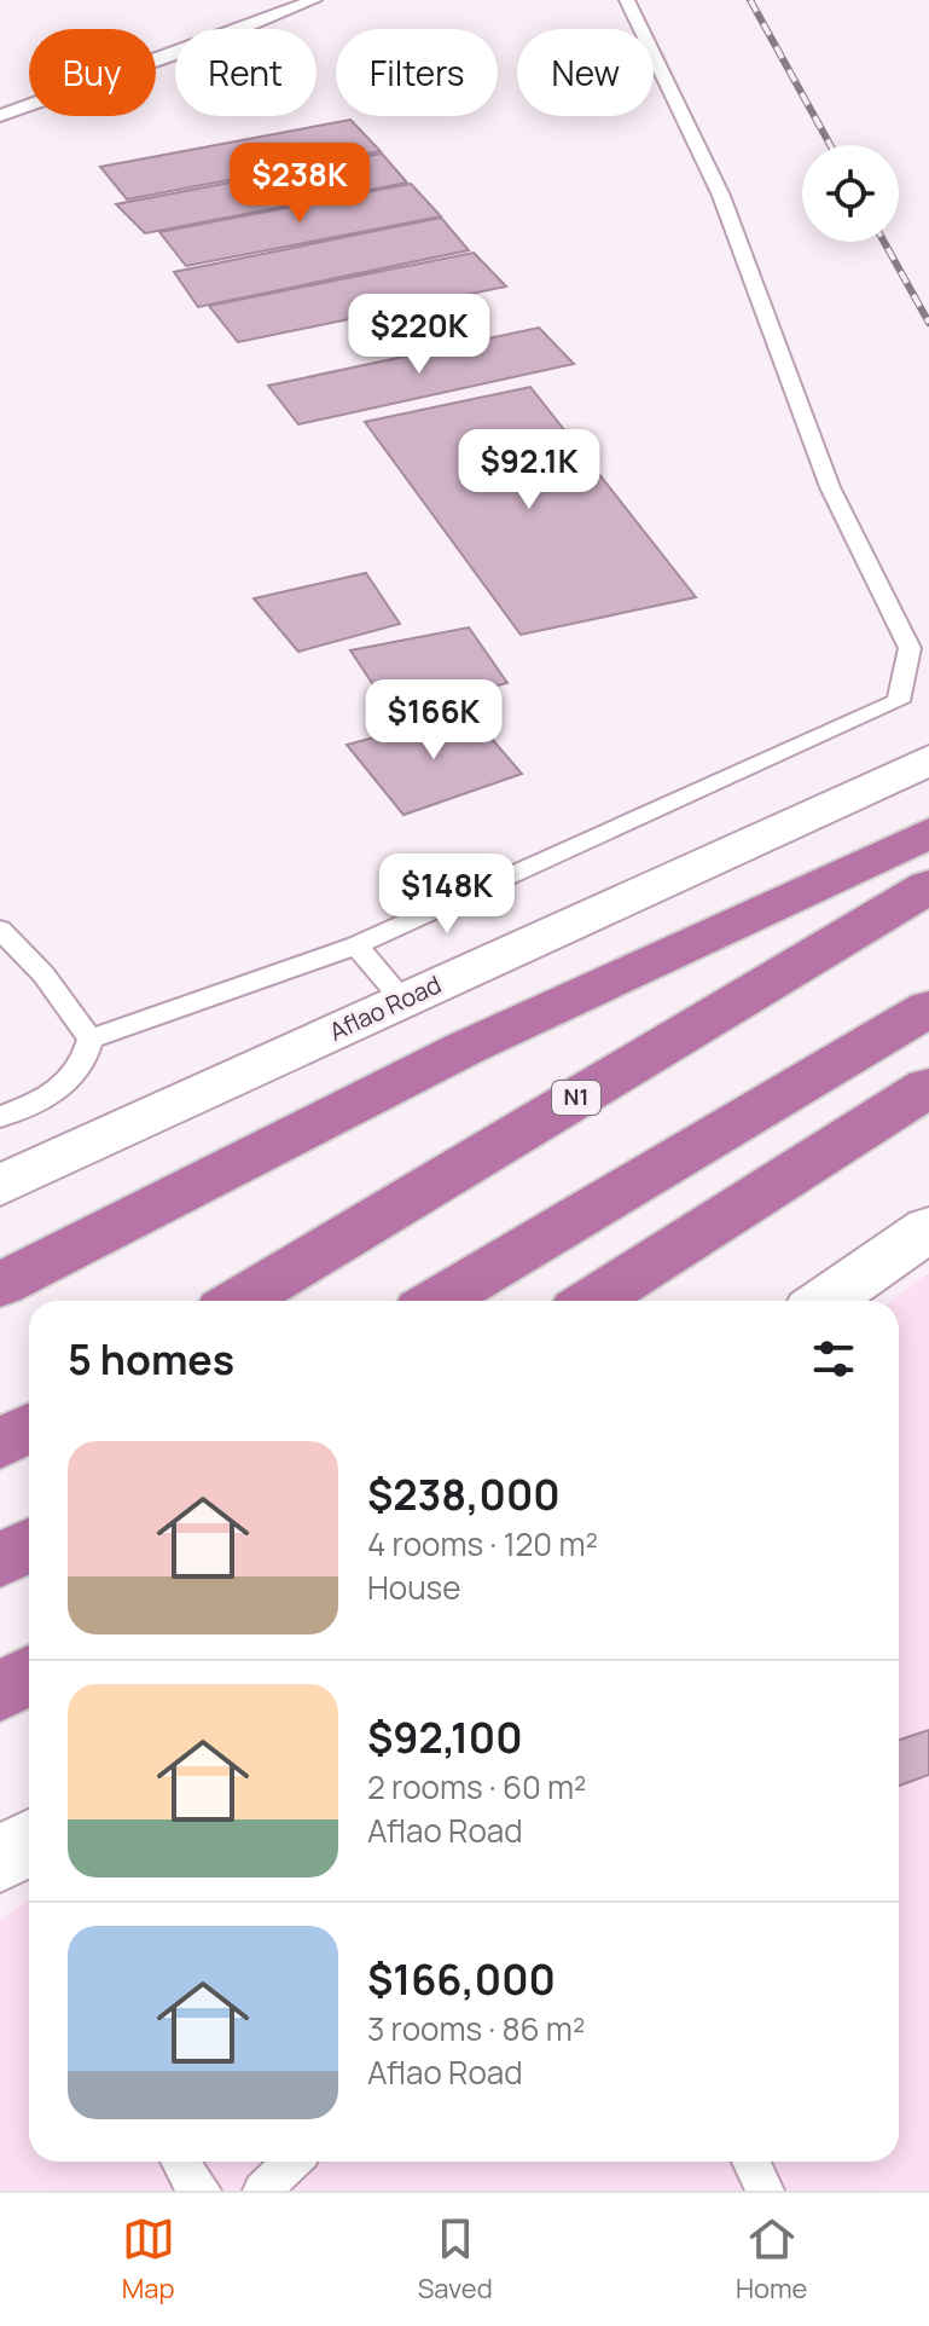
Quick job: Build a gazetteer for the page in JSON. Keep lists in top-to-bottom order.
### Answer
{
  "streets": {
    "highway": ["N1"],
    "street": ["Aflao Road"]
  },
  "page": {
    "chip": [
      "Buy",
      "Rent",
      "Filters",
      "New"
    ],
    "price": [
      "$238K",
      "$220K",
      "$92.1K",
      "$166K",
      "$148K"
    ],
    "heading": "5 homes",
    "list": [
      {
        "name": "$238,000",
        "note": "4 rooms · 120 m² · House"
      },
      {
        "name": "$92,100",
        "note": "2 rooms · 60 m² · Aflao Road"
      },
      {
        "name": "$166,000",
        "note": "3 rooms · 86 m² · Aflao Road"
      }
    ],
    "tabs": ["Map", "Saved", "Home"]
  }
}
